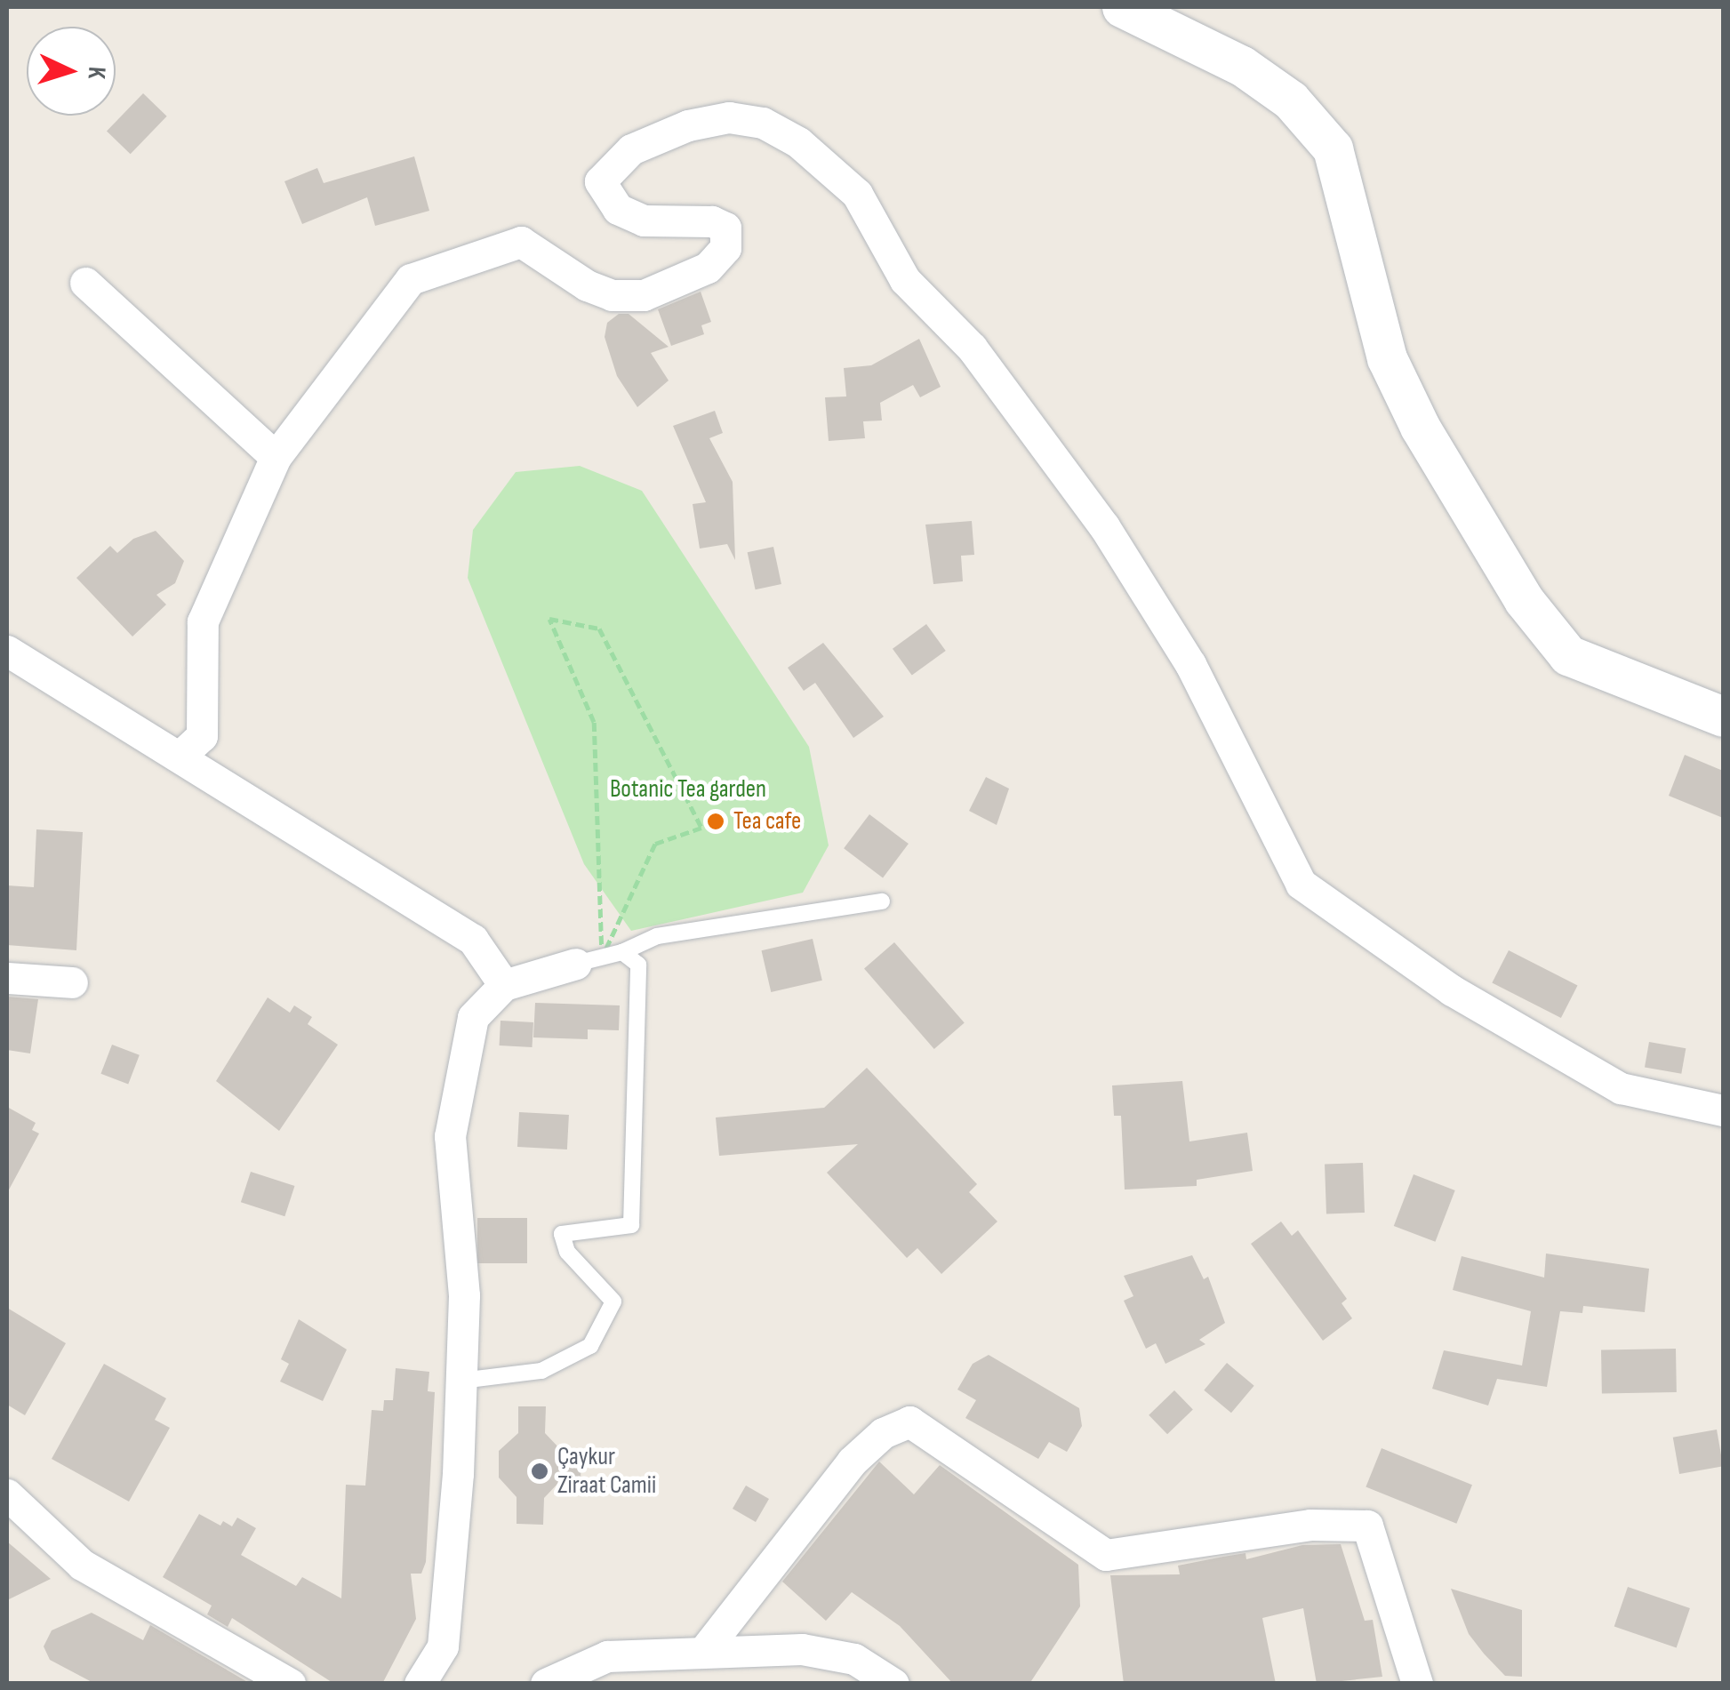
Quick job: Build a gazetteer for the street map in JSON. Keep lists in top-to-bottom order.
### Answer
{
  "parks": ["Botanic Tea garden"],
  "places": ["Tea cafe", "Çaykur Ziraat Camii"],
  "north": "right"
}
